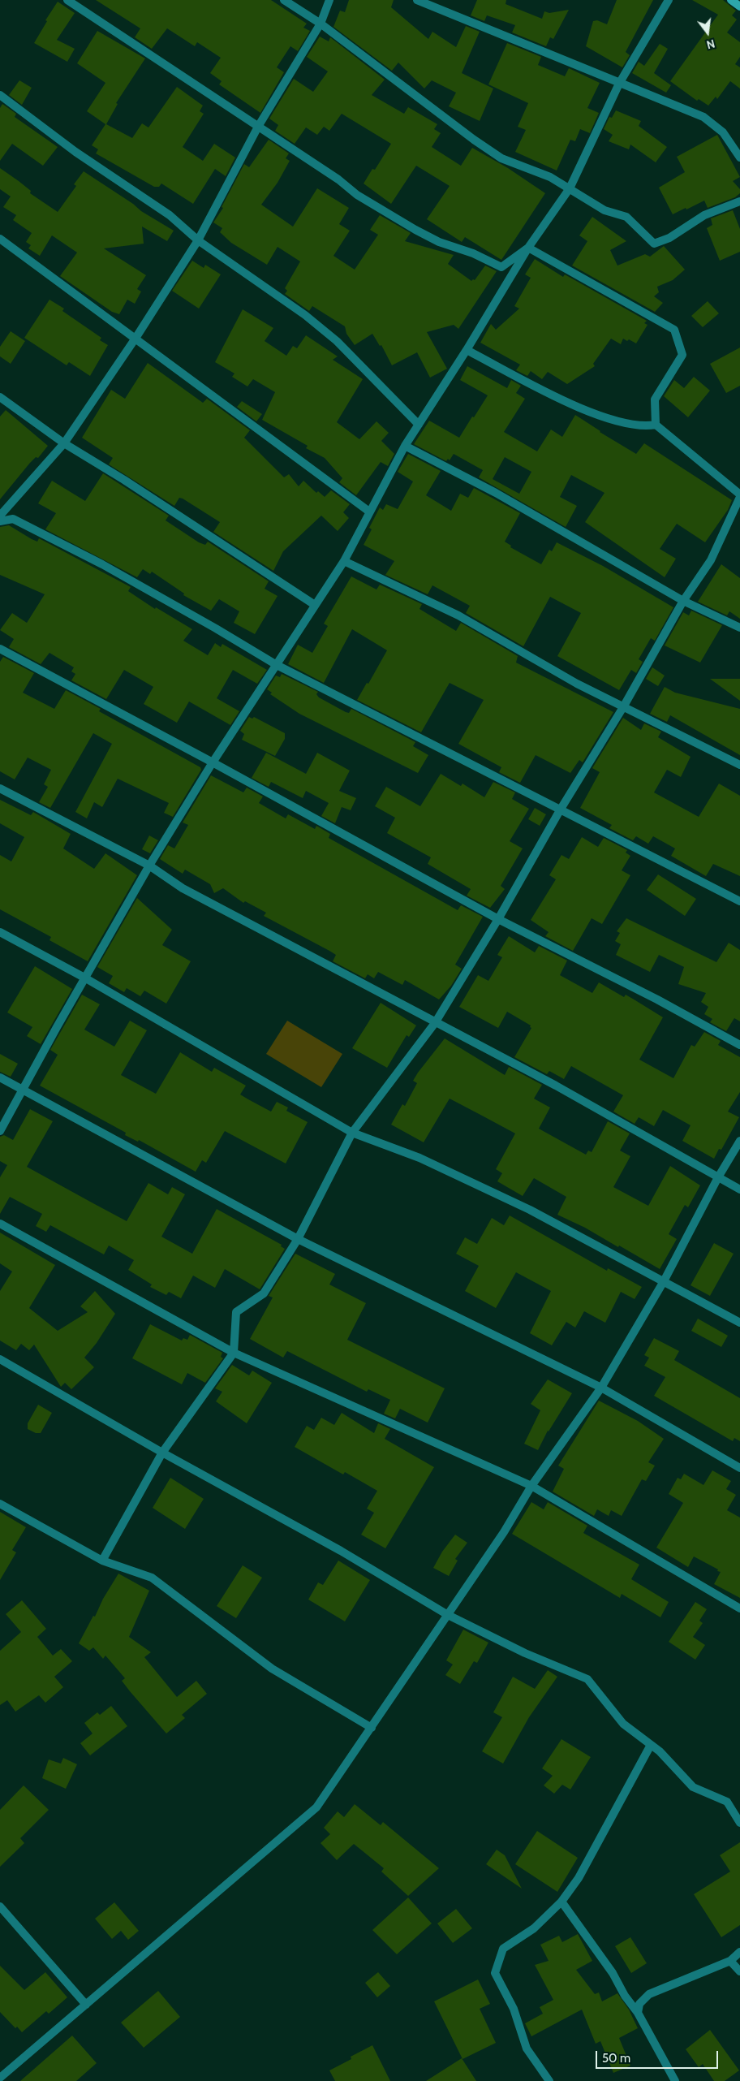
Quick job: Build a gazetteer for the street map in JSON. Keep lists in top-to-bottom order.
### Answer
{
  "scale_bar": "50 m",
  "north": "bottom"
}
